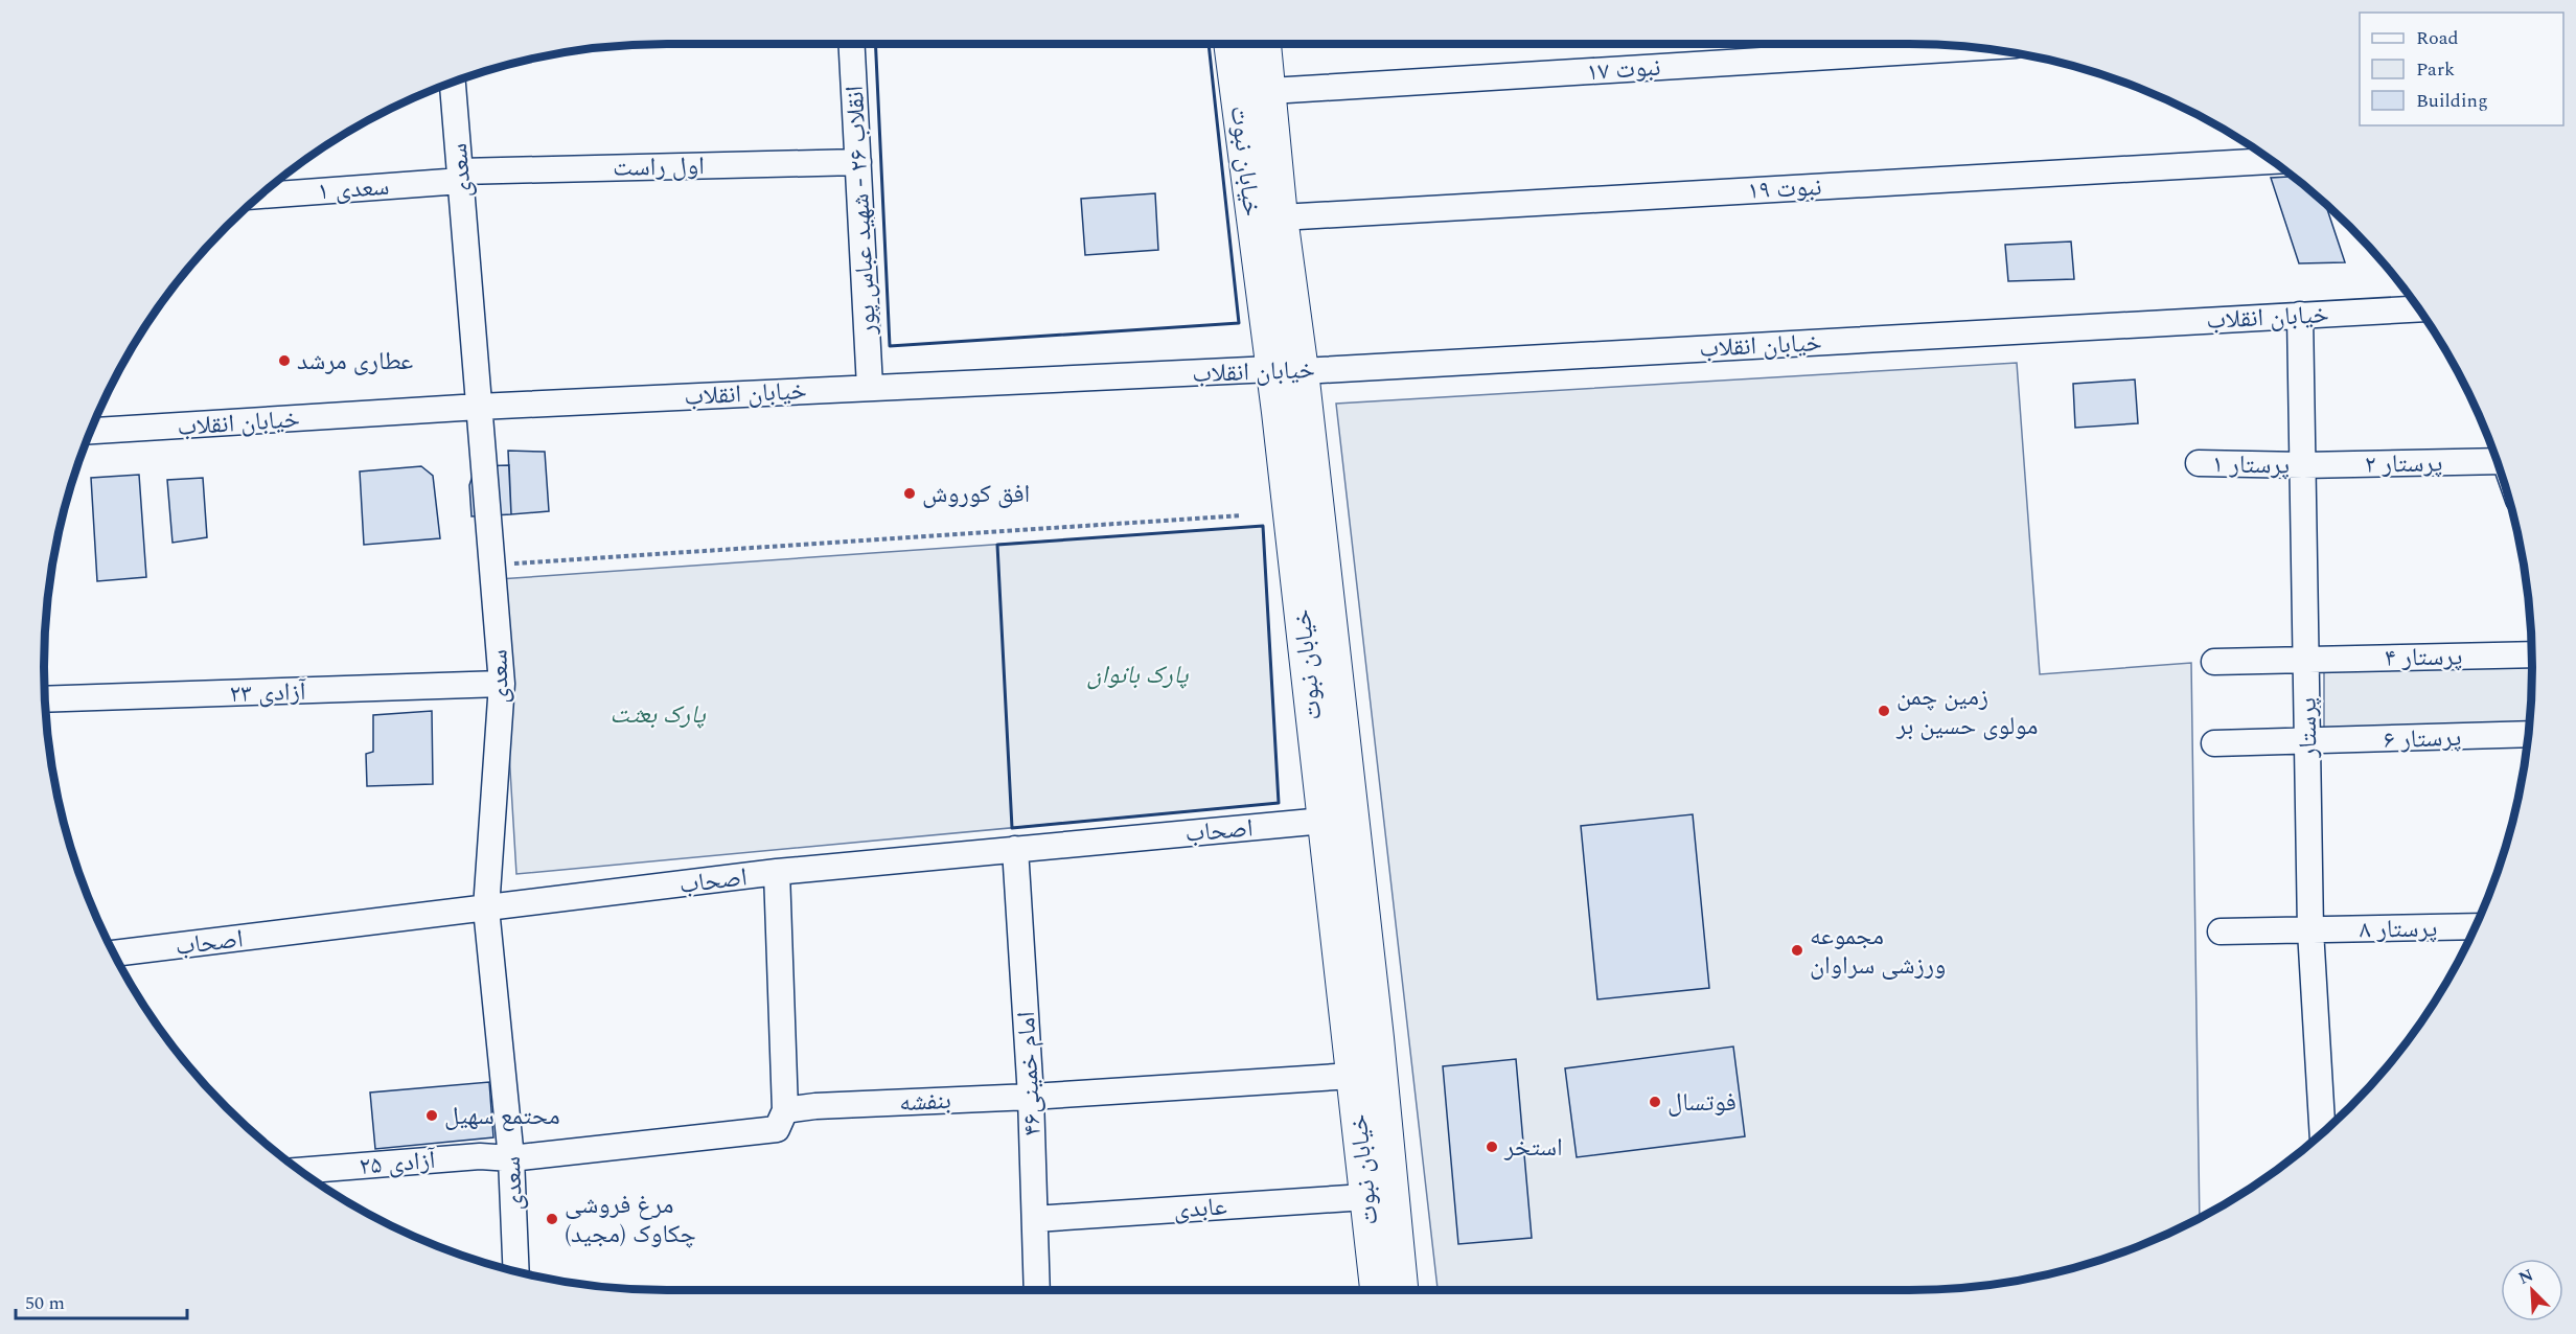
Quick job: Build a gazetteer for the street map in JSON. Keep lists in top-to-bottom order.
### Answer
{
  "streets": {
    "main road": ["خیابان نبوت"],
    "street": [
      "نبوت ۱۷",
      "اول راست",
      "سعدی",
      "سعدی ۱",
      "نبوت ۱۹",
      "انقلاب ۲۶ - شهید عباس پور",
      "خیابان انقلاب",
      "پرستار ۲",
      "پرستار ۱",
      "پرستار ۴",
      "آزادی ۲۳",
      "پرستار",
      "پرستار ۶",
      "اصحاب",
      "پرستار ۸",
      "امام خمینی۴۶",
      "بنفشه",
      "آزادی ۲۵",
      "عابدی"
    ]
  },
  "crossings": [
    ["نبوت ۱۷", "خیابان نبوت"],
    ["خیابان نبوت", "نبوت ۱۹"],
    ["خیابان نبوت", "خیابان انقلاب"],
    ["خیابان نبوت", "اصحاب"],
    ["خیابان نبوت", "بنفشه"],
    ["خیابان نبوت", "عابدی"],
    ["اول راست", "سعدی"],
    ["اول راست", "سعدی ۱"],
    ["اول راست", "انقلاب ۲۶ - شهید عباس پور"],
    ["سعدی", "سعدی ۱"],
    ["سعدی", "خیابان انقلاب"],
    ["سعدی", "آزادی ۲۳"],
    ["سعدی", "اصحاب"],
    ["سعدی", "آزادی ۲۵"],
    ["انقلاب ۲۶ - شهید عباس پور", "خیابان انقلاب"],
    ["خیابان انقلاب", "پرستار"],
    ["پرستار ۲", "پرستار ۱"],
    ["پرستار ۲", "پرستار"],
    ["پرستار ۱", "پرستار"],
    ["پرستار ۴", "پرستار"],
    ["پرستار", "پرستار ۶"],
    ["پرستار", "پرستار ۸"],
    ["اصحاب", "امام خمینی۴۶"],
    ["امام خمینی۴۶", "بنفشه"],
    ["امام خمینی۴۶", "عابدی"]
  ],
  "parks": ["پارک بانوان", "پارک بعثت"],
  "places": [
    "عطاری مرشد",
    "افق کوروش",
    "زمین چمن مولوی حسین بر",
    "مجموعه ورزشی سراوان",
    "فوتسال",
    "محتمع سهیل",
    "استخر",
    "مرغ فروشی چکاوک (مجید)"
  ],
  "legend": ["Road", "Park", "Building"],
  "scale_bar": "50 m",
  "north": "top left"
}
